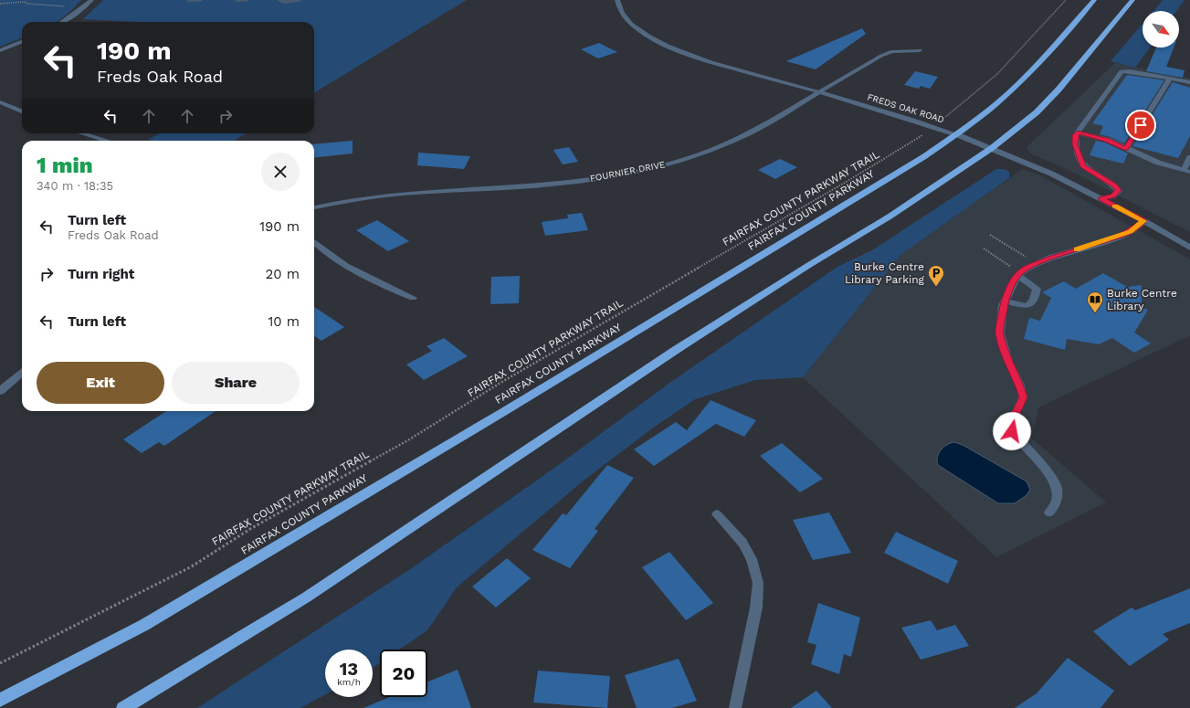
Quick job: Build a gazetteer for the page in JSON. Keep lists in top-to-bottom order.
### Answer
{
  "streets": {
    "highway": ["FAIRFAX COUNTY PARKWAY"],
    "street": ["FREDS OAK ROAD", "FOURNIER DRIVE"],
    "path": ["FAIRFAX COUNTY PARKWAY TRAIL"]
  },
  "crossings": [
    ["FREDS OAK ROAD", "FOURNIER DRIVE"],
    ["FREDS OAK ROAD", "FAIRFAX COUNTY PARKWAY TRAIL"],
    ["FREDS OAK ROAD", "FAIRFAX COUNTY PARKWAY"]
  ],
  "places": {
    "parking": ["Burke Centre Library Parking"],
    "library": ["Burke Centre Library"]
  },
  "north": "bottom right",
  "page": {
    "turn": ["190 m", "Freds Oak Road"],
    "heading": ["1 min", "340 m · 18:35"],
    "list": [
      {
        "name": "Turn left",
        "note": "Freds Oak Road",
        "value": "190 m"
      },
      {
        "name": "Turn right",
        "value": "20 m"
      },
      {
        "name": "Turn left",
        "value": "10 m"
      }
    ],
    "buttons": ["Exit", "Share"],
    "speed": "13 km/h",
    "limit": "20"
  }
}
